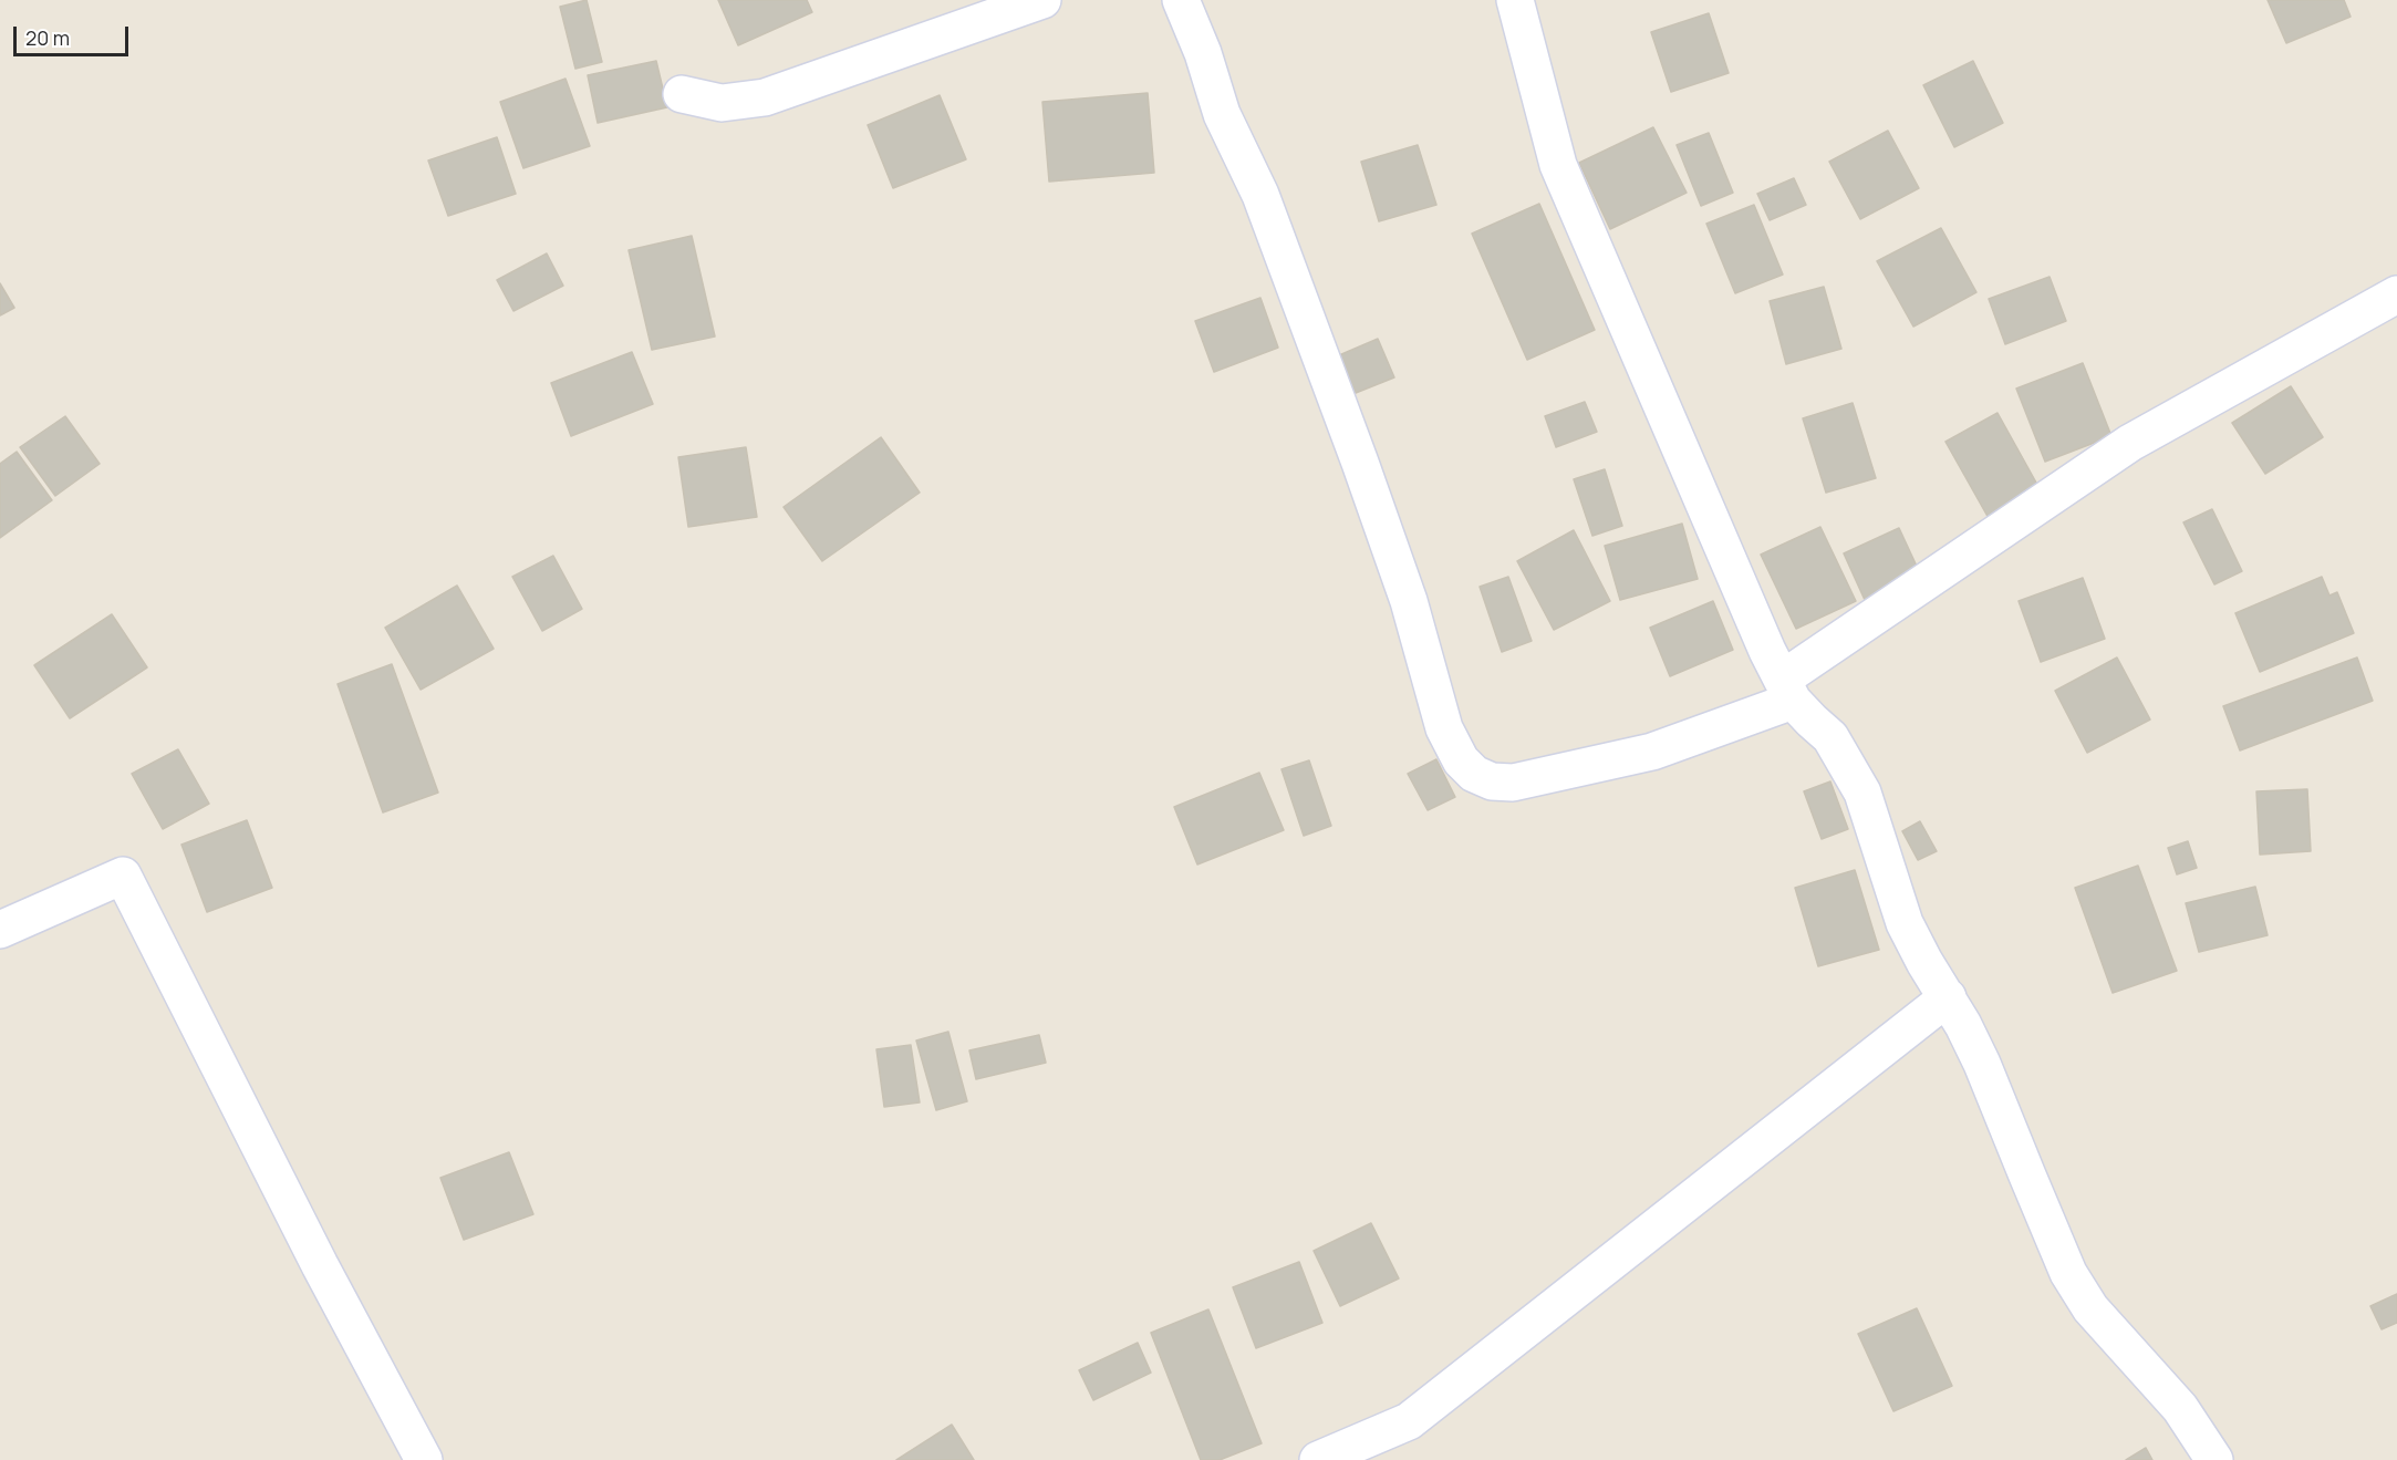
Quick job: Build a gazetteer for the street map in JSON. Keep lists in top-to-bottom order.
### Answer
{
  "scale_bar": "20 m"
}
